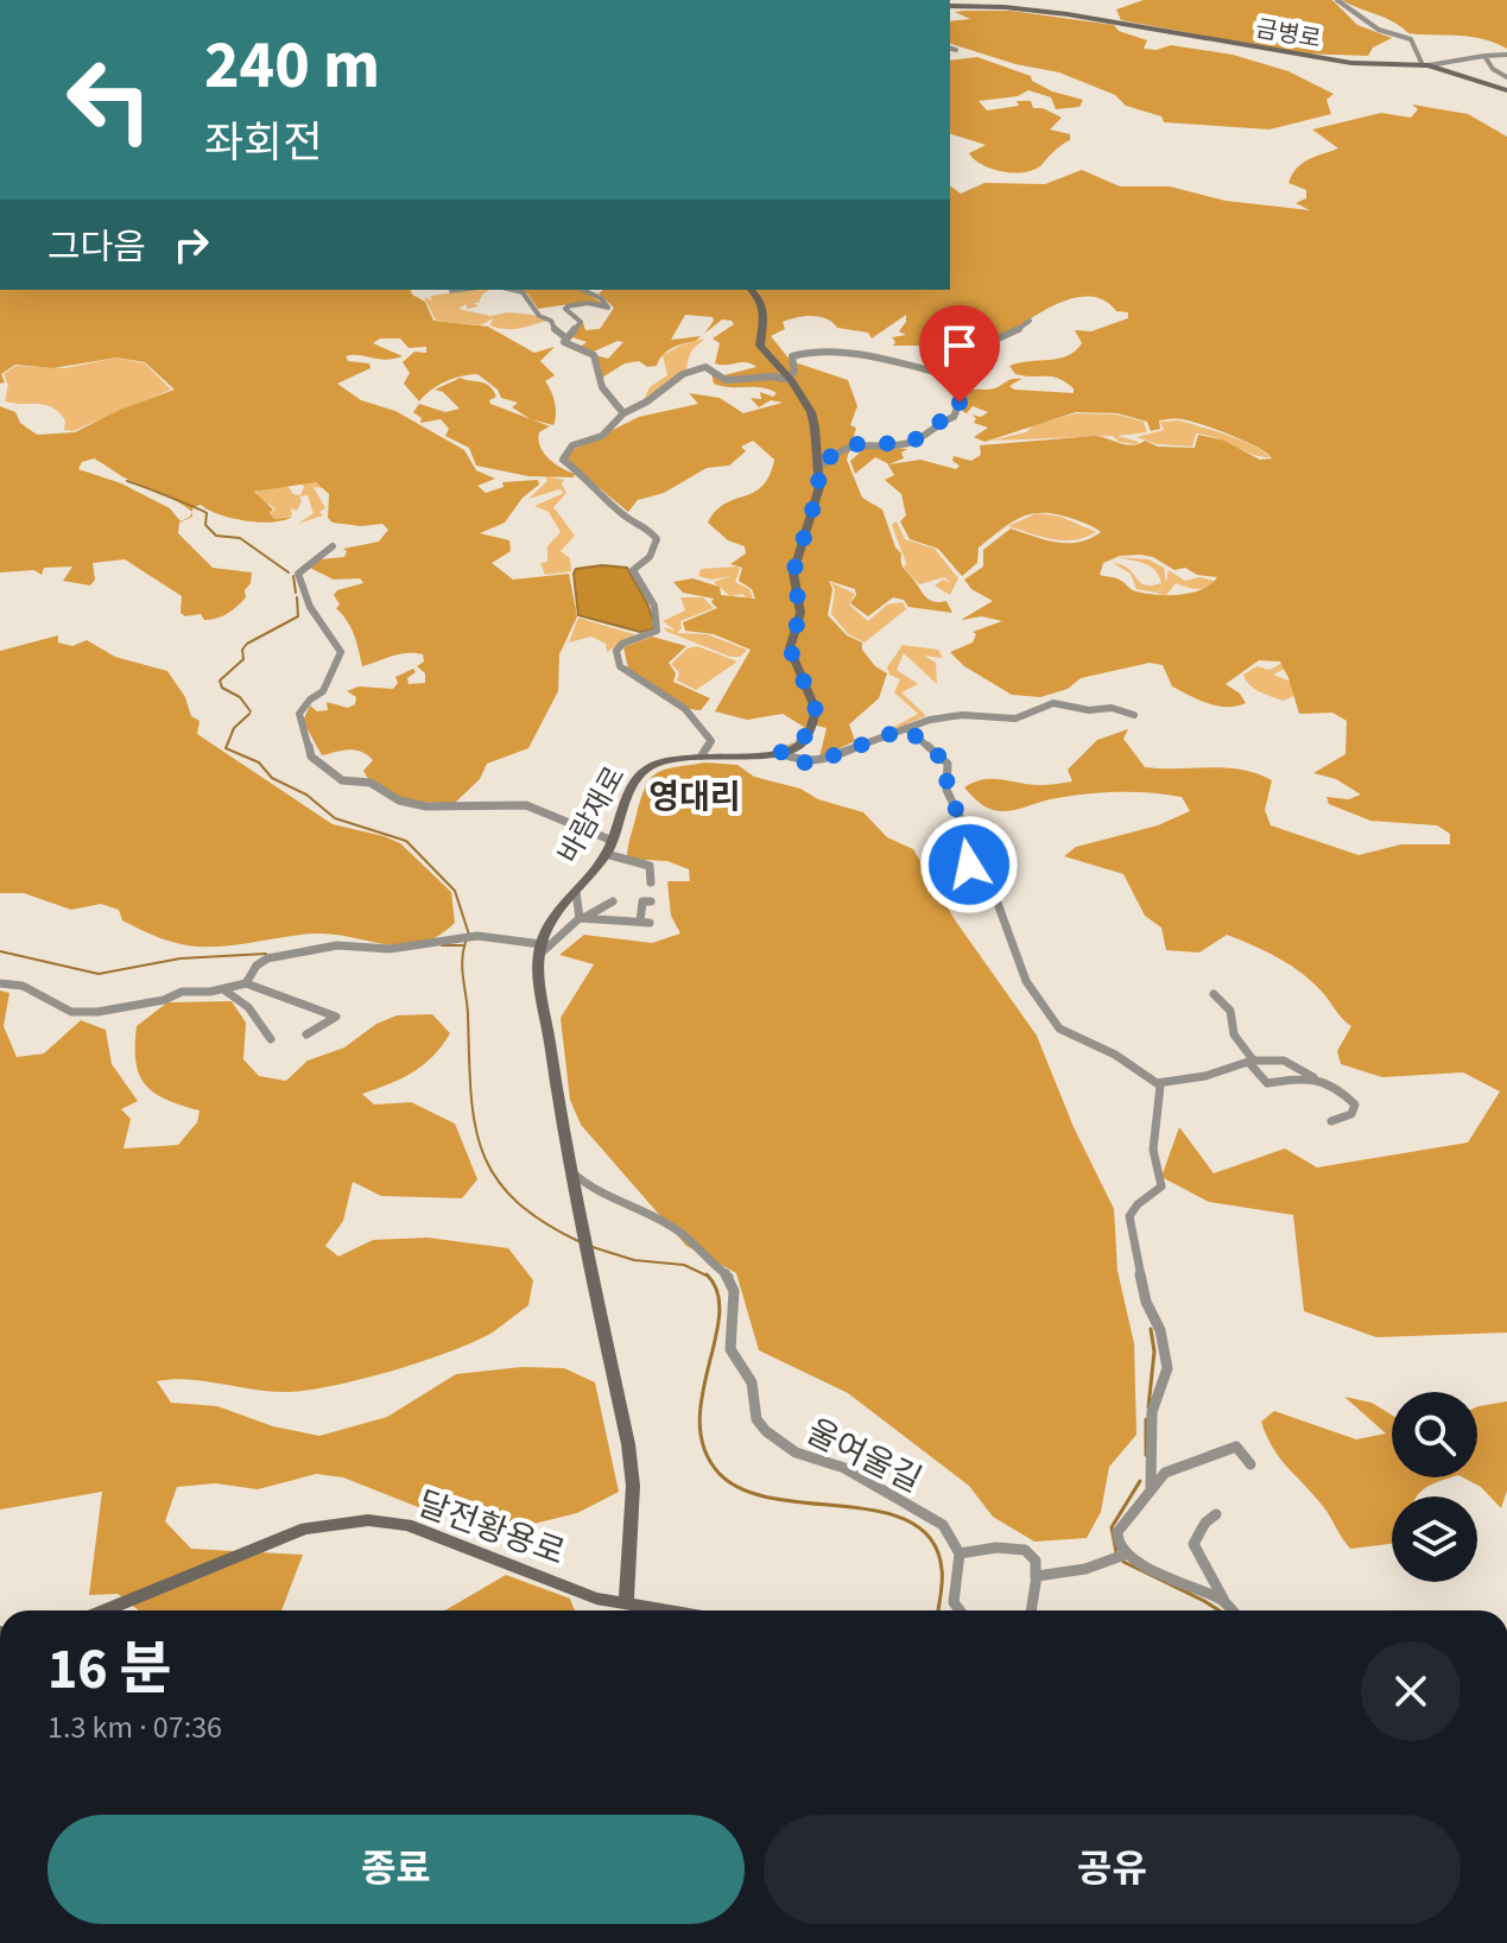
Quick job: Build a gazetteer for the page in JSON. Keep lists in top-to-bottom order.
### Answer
{
  "streets": {
    "street": [
      "금병로",
      "바람재로",
      "울여울길",
      "달전황용로"
    ]
  },
  "districts": ["영대리"],
  "page": {
    "turn": ["240 m", "좌회전"],
    "then": "그다음",
    "heading": ["16 분", "1.3 km · 07:36"],
    "buttons": ["종료", "공유"]
  }
}
